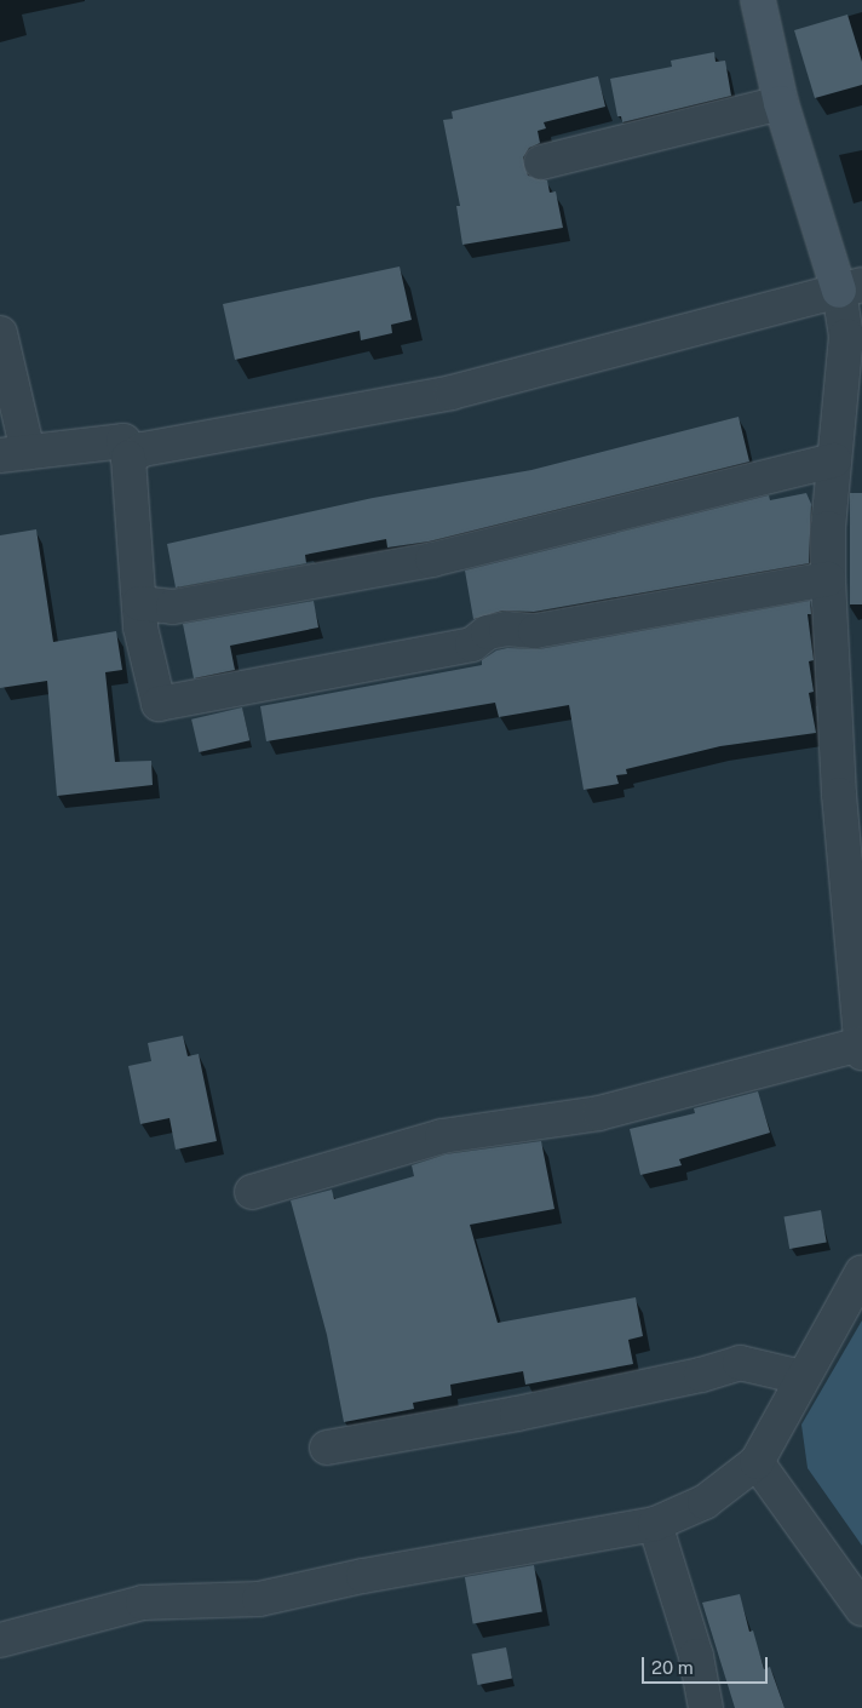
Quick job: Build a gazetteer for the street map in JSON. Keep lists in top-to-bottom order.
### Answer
{
  "scale_bar": "20 m"
}
